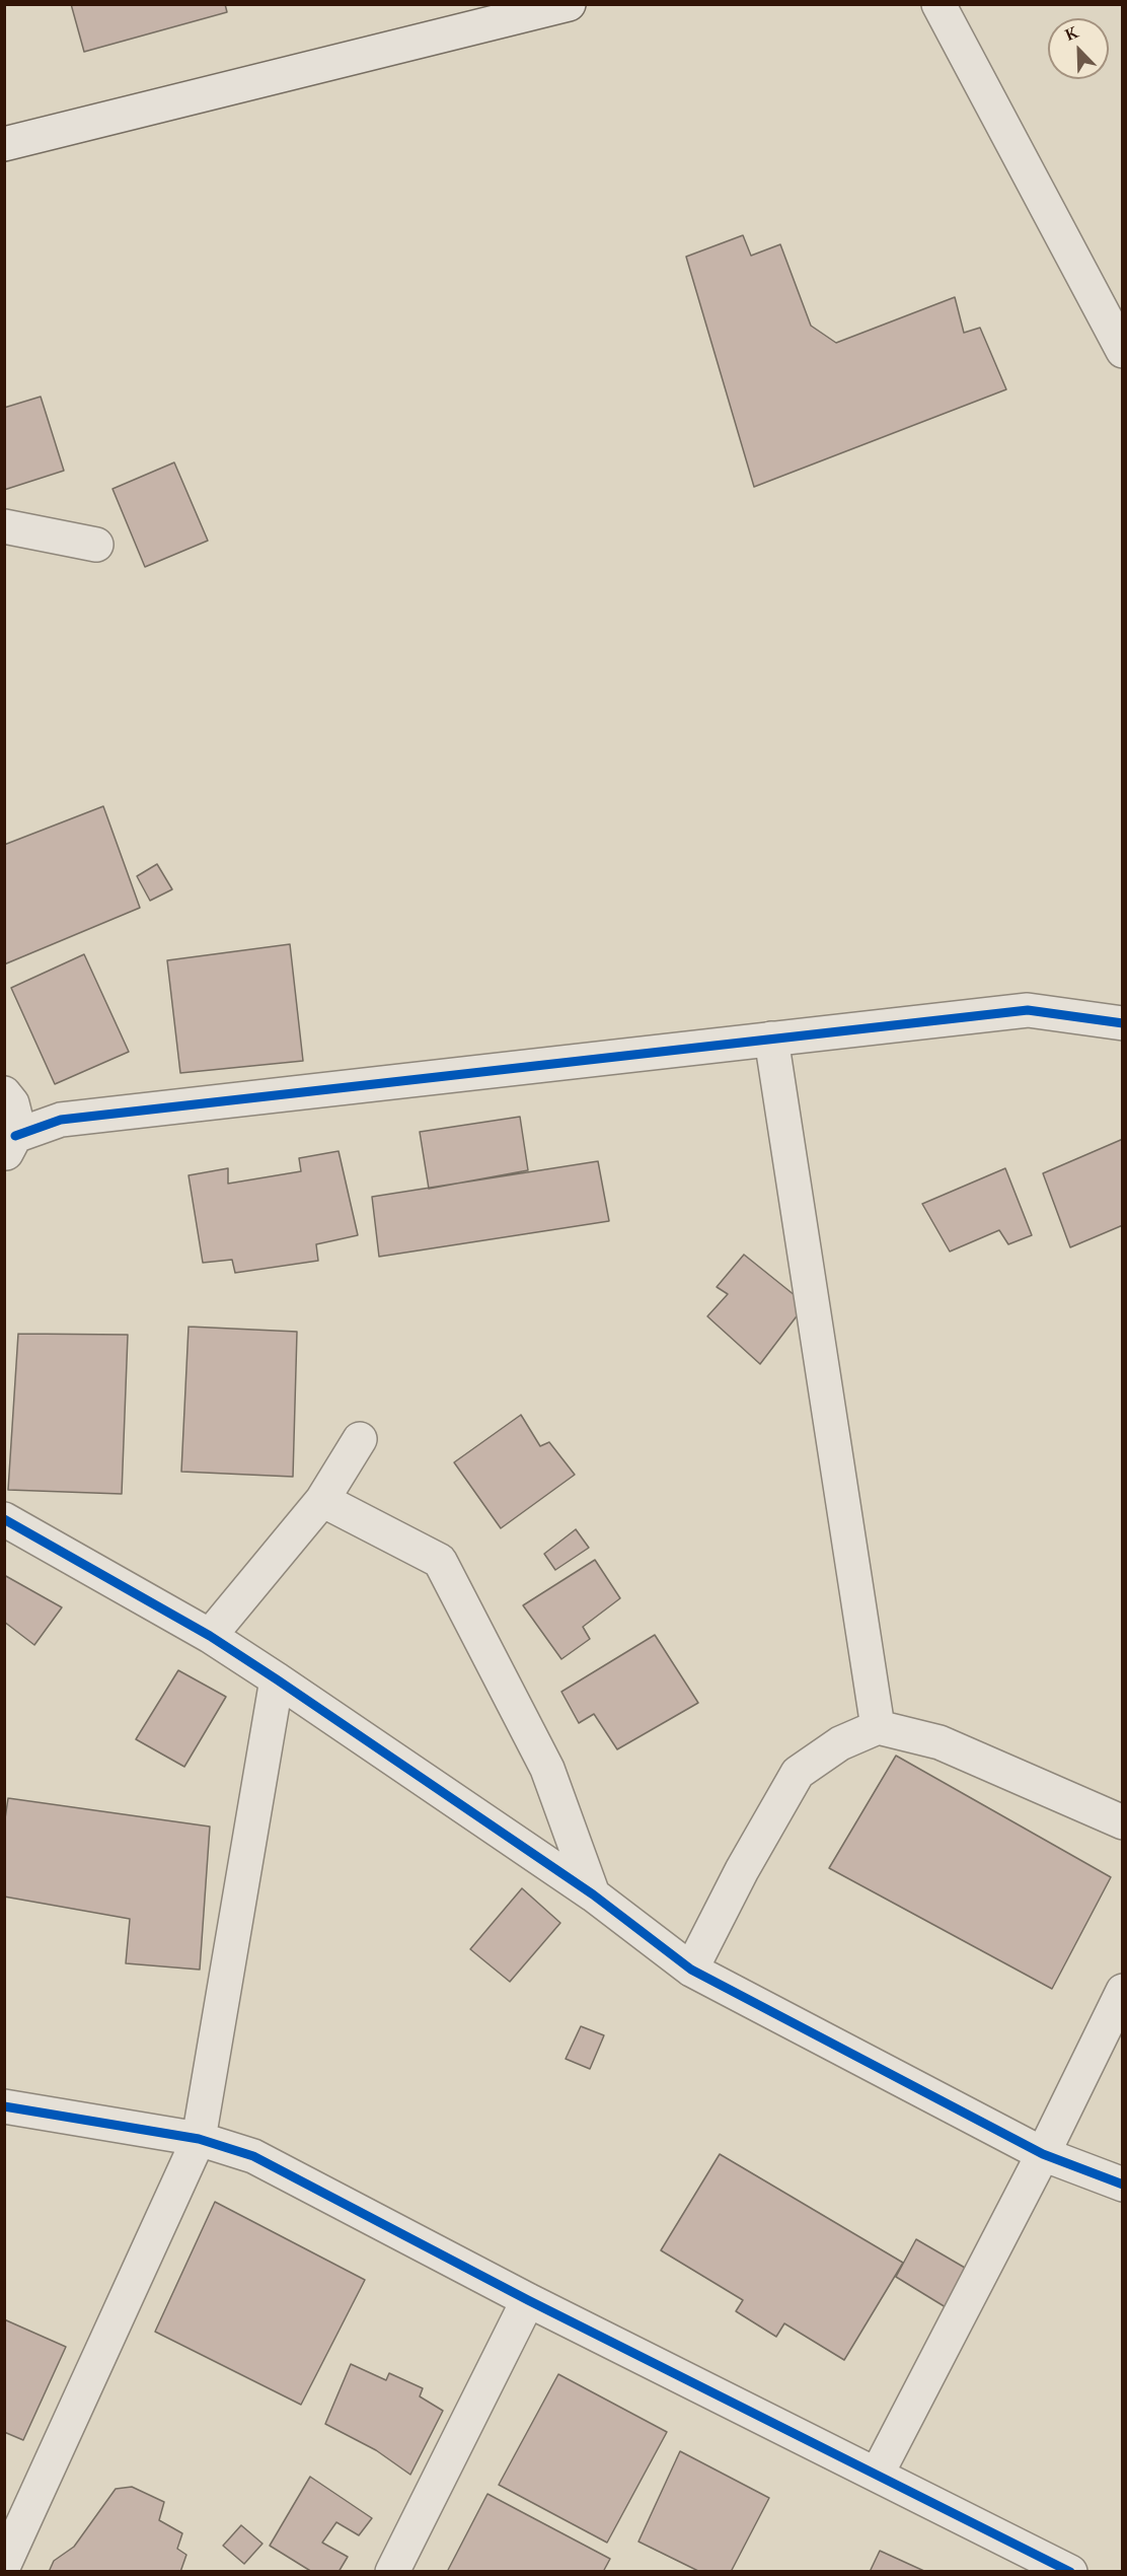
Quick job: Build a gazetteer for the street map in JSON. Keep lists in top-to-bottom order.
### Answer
{
  "north": "top left"
}
